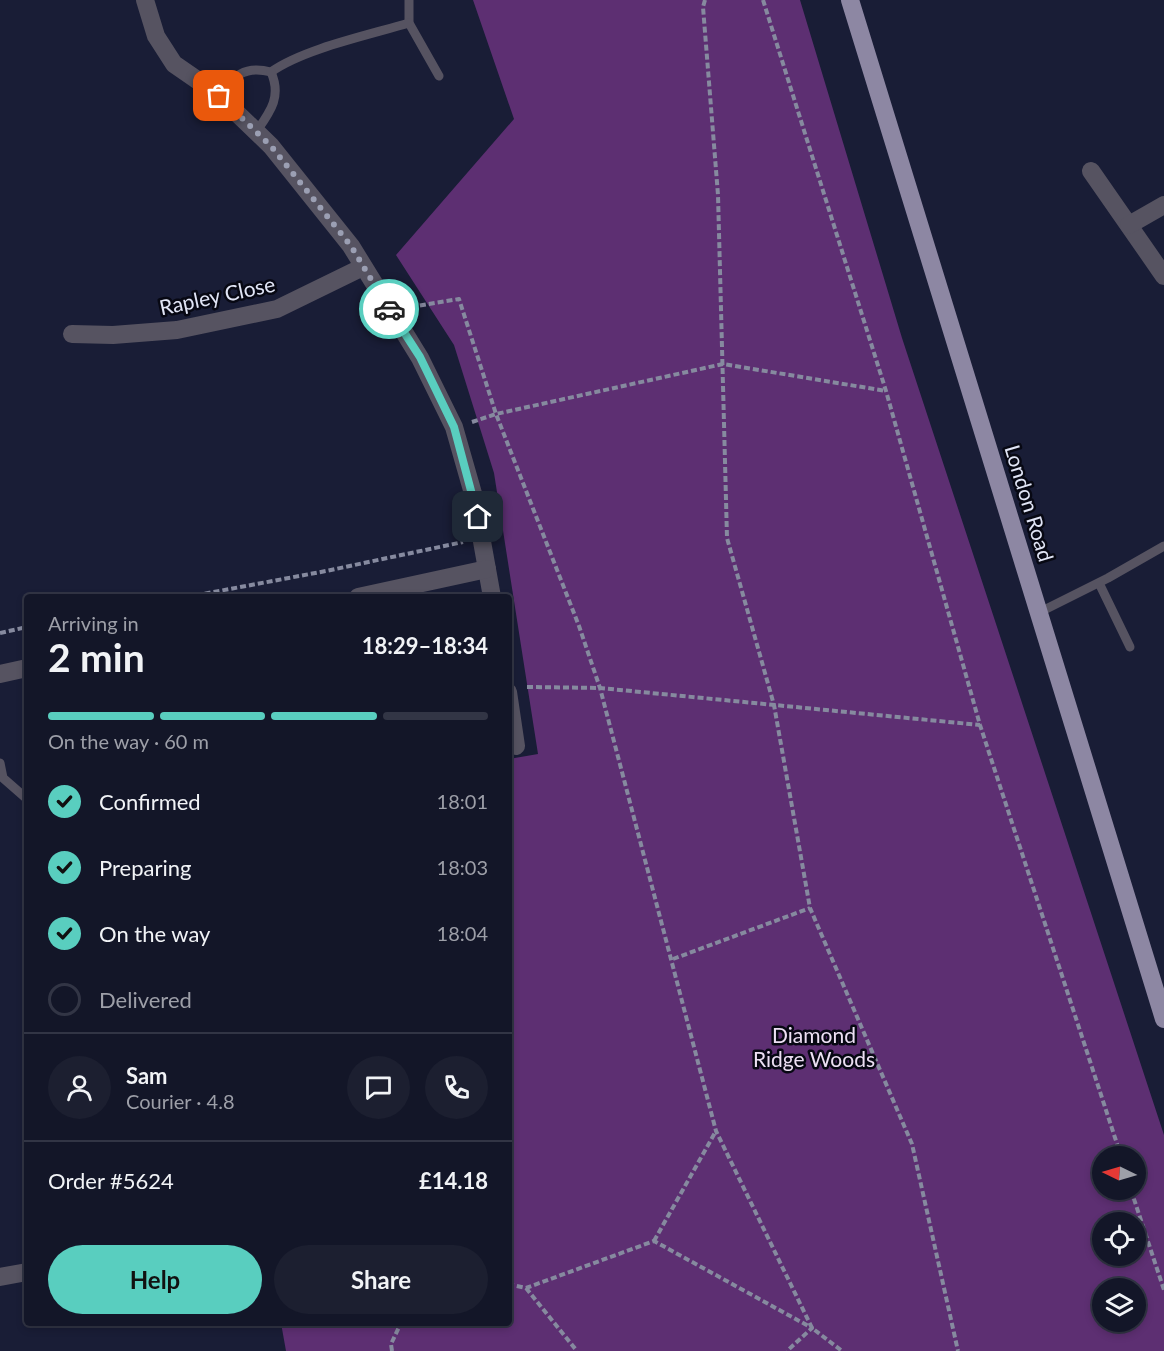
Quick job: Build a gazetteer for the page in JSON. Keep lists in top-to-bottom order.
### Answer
{
  "streets": {
    "main road": ["London Road"],
    "street": ["Rapley Close"]
  },
  "parks": ["Diamond Ridge Woods"],
  "north": "left",
  "page": {
    "heading": ["2 min", "Arriving in", "18:29–18:34"],
    "panel": [
      "Sam",
      "Courier · 4.8",
      "Order #5624",
      "£14.18"
    ],
    "bar": "On the way · 60 m",
    "list": [
      ["Confirmed", "18:01"],
      ["Preparing", "18:03"],
      ["On the way", "18:04"],
      "Delivered"
    ],
    "buttons": ["Help", "Share"]
  }
}
